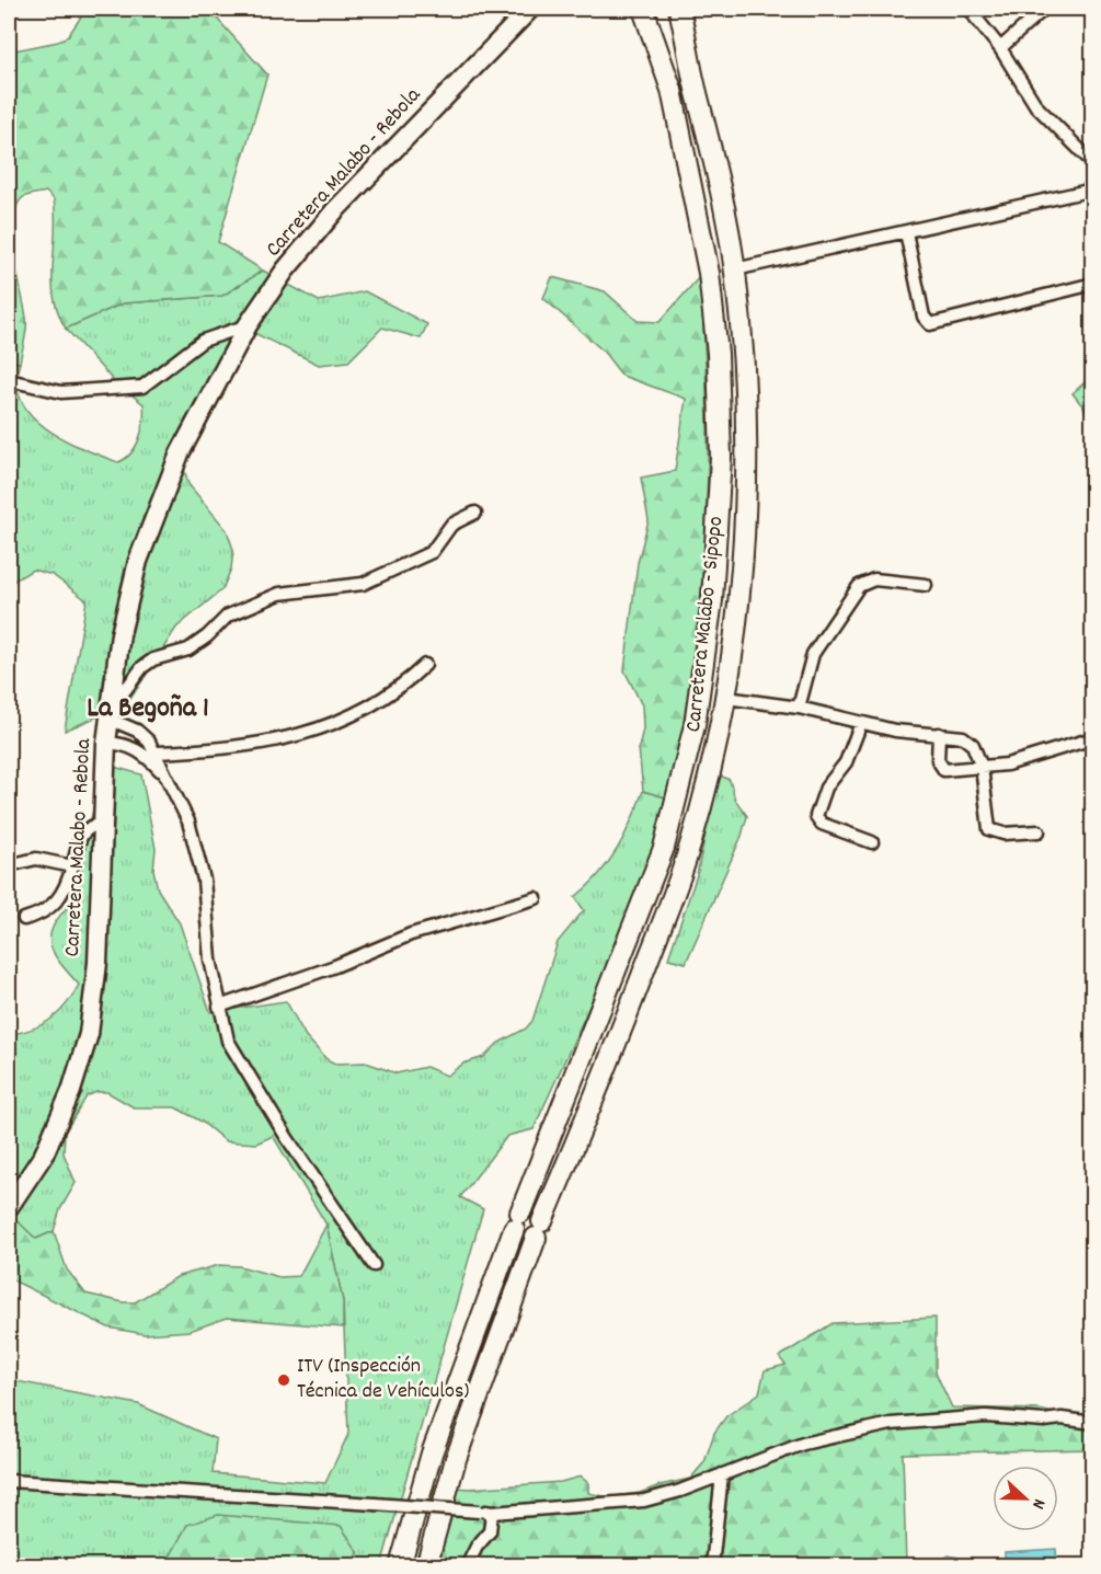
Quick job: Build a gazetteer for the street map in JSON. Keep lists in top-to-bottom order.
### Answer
{
  "streets": {
    "highway": ["Carretera Malabo - Sipopo"],
    "main road": ["Carretera Malabo - Rebola"]
  },
  "districts": ["La Begoña 1"],
  "places": ["ITV (Inspección Técnica de Vehículos)"],
  "north": "right"
}
